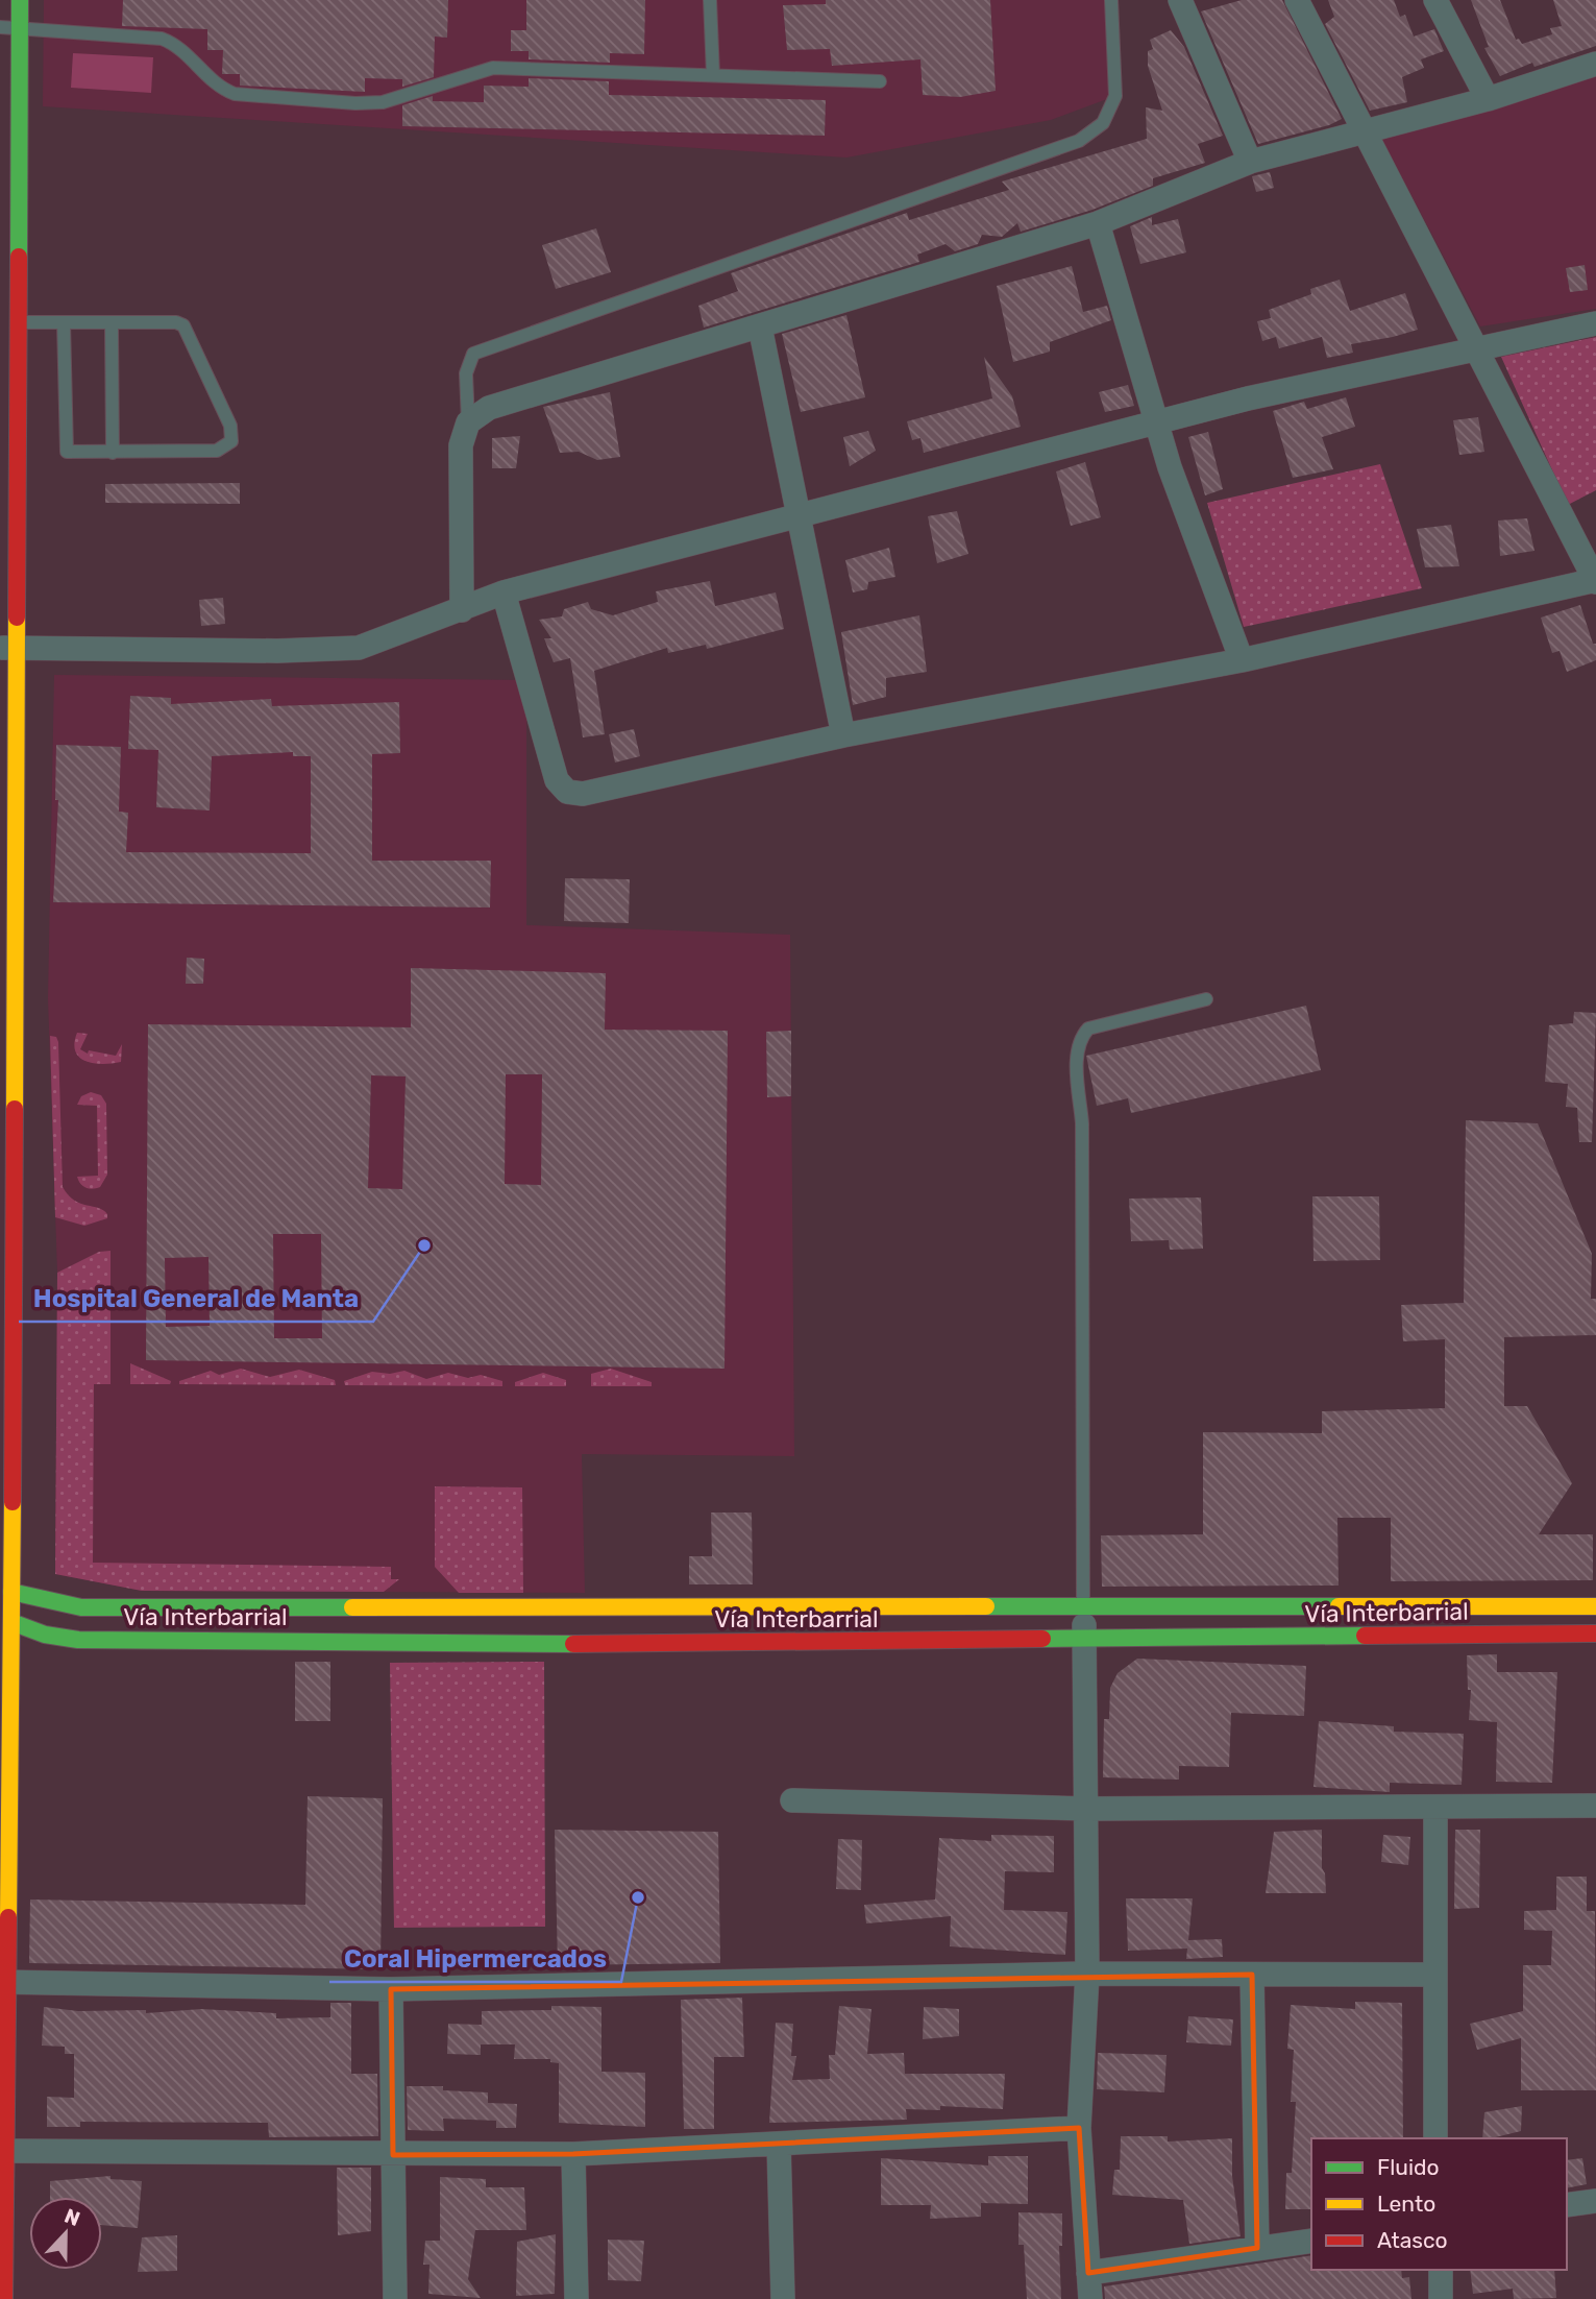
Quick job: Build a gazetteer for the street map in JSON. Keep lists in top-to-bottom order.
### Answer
{
  "streets": {
    "main road": ["Vía Interbarrial"]
  },
  "places": ["Hospital General de Manta", "Coral Hipermercados"],
  "legend": ["Fluido", "Lento", "Atasco"],
  "north": "top"
}
